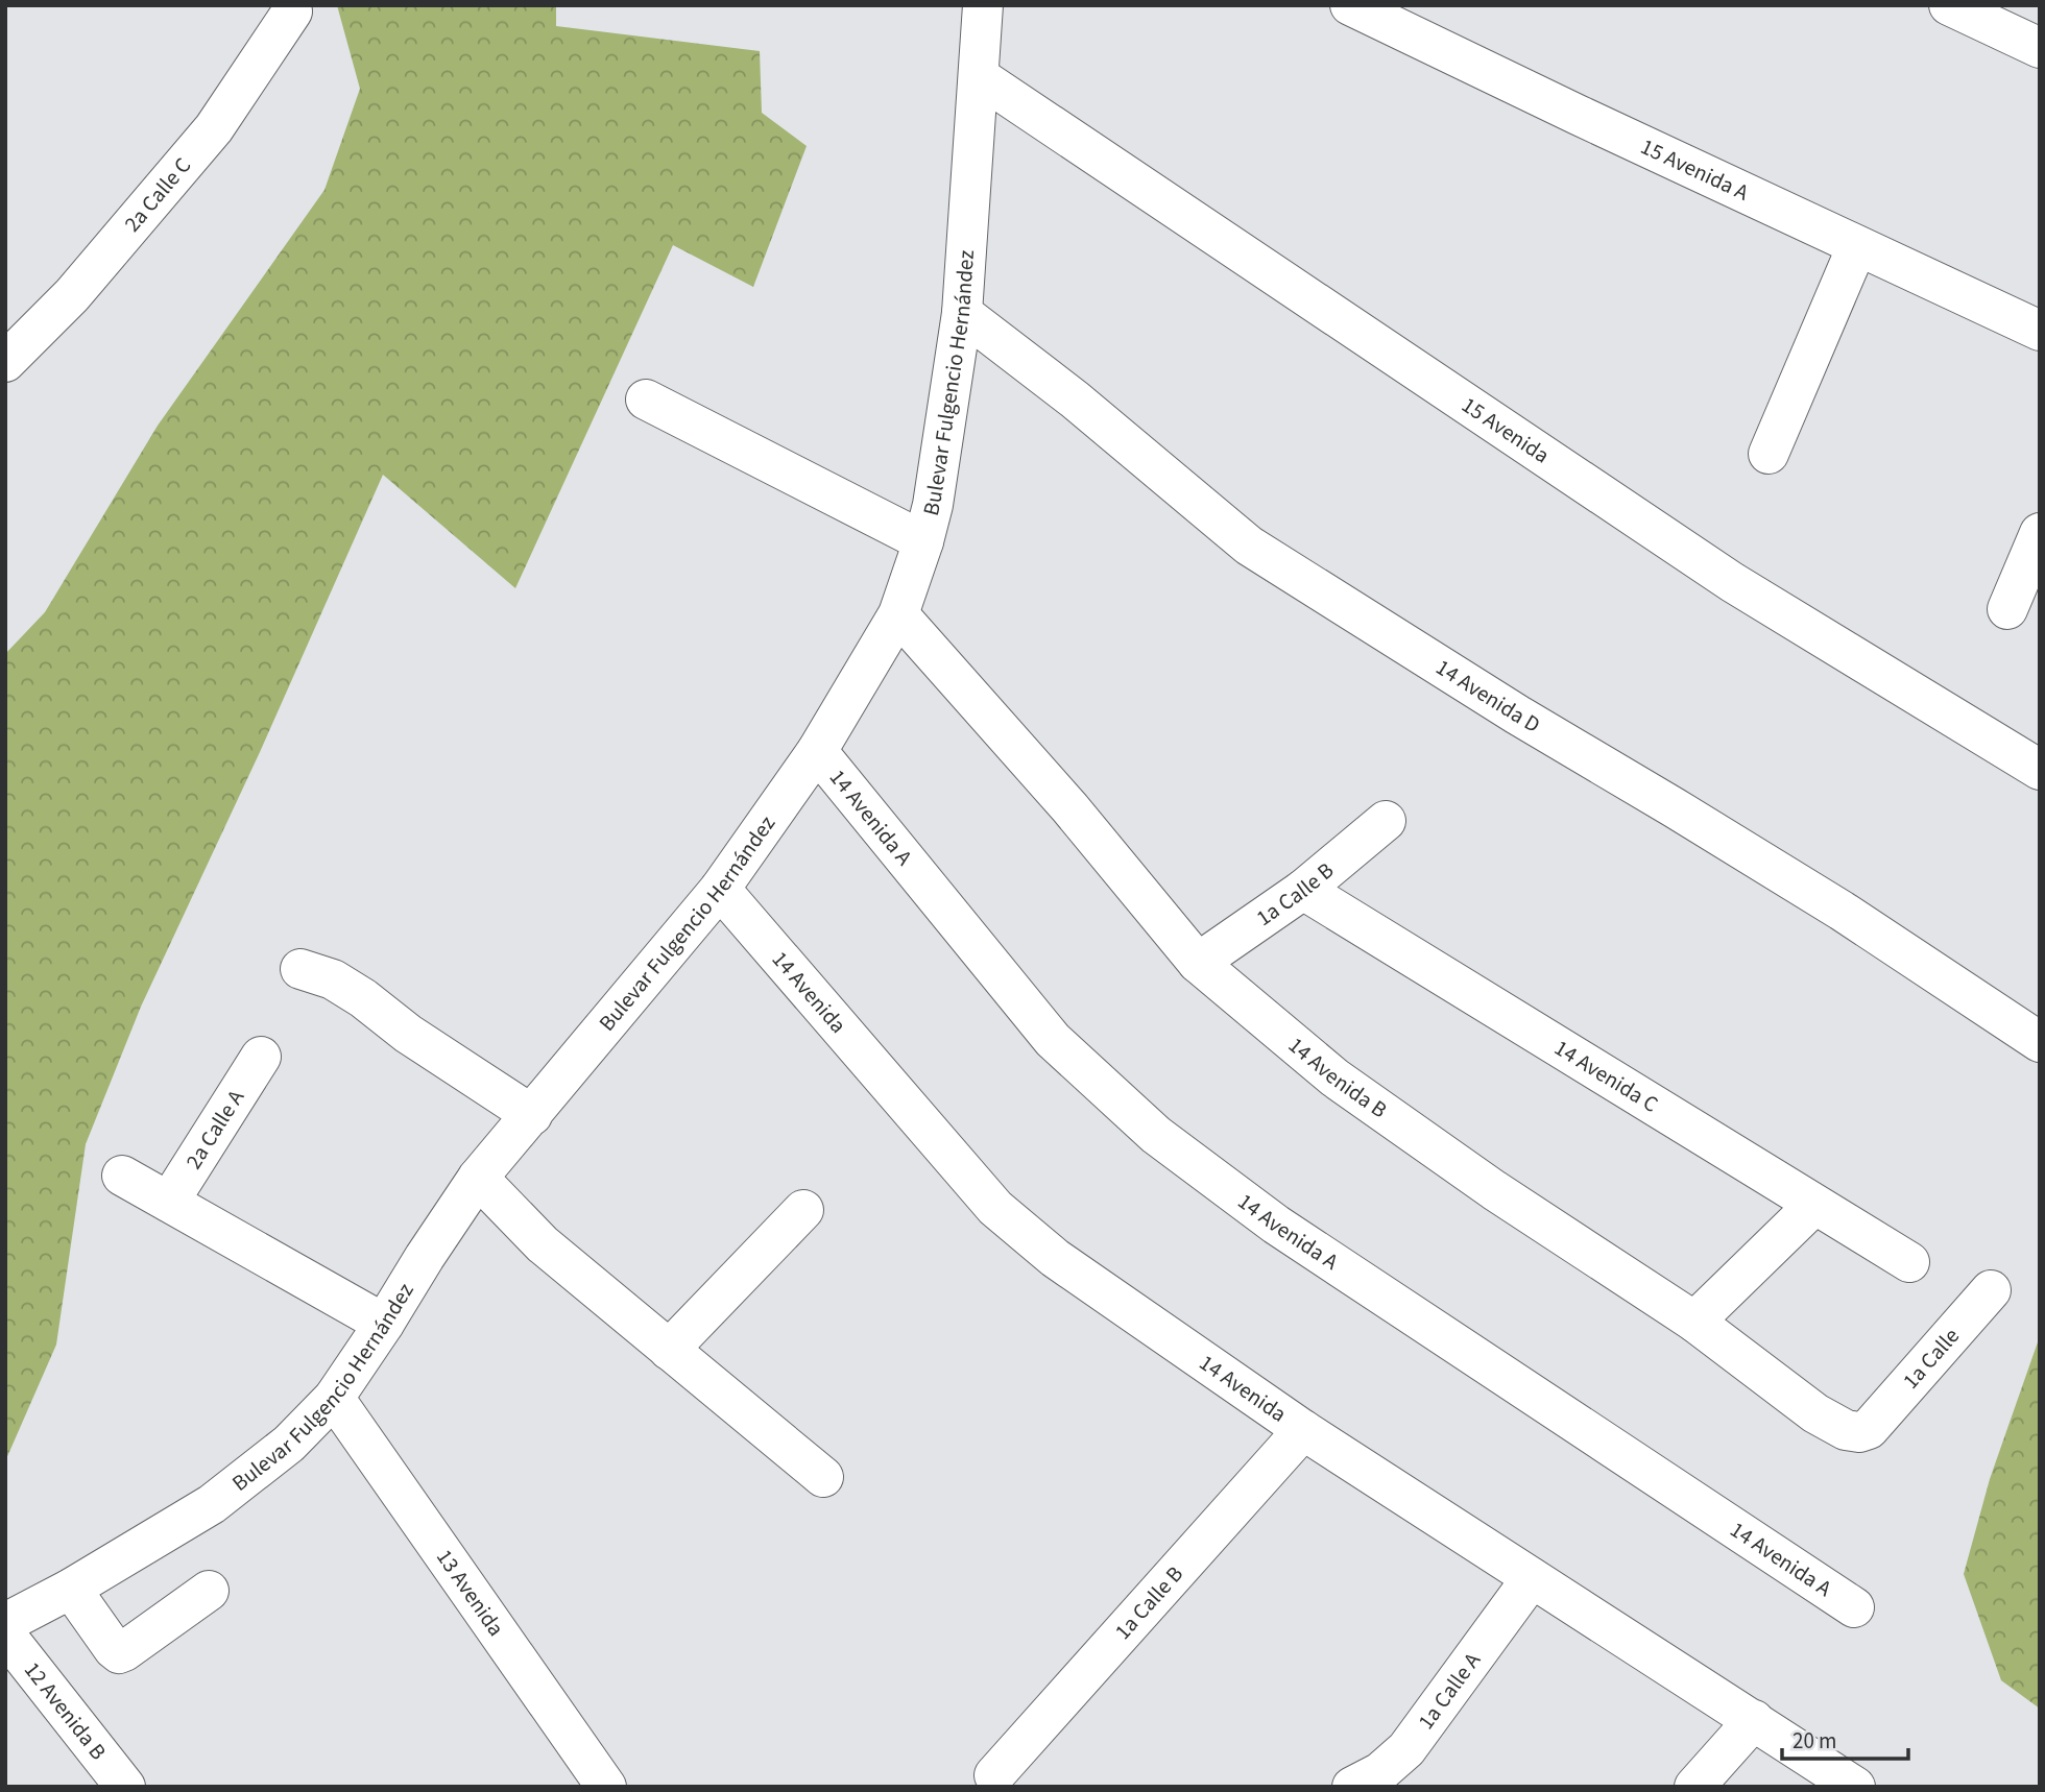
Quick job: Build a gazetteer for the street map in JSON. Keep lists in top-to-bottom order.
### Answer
{
  "streets": {
    "street": [
      "15 Avenida A",
      "2a Calle C",
      "Bulevar Fulgencio Hernández",
      "15 Avenida",
      "14 Avenida D",
      "14 Avenida A",
      "1a Calle B",
      "14 Avenida",
      "14 Avenida C",
      "14 Avenida B",
      "2a Calle A",
      "1a Calle",
      "13 Avenida",
      "1a Calle A",
      "12 Avenida B"
    ]
  },
  "crossings": [
    ["Bulevar Fulgencio Hernández", "15 Avenida"],
    ["Bulevar Fulgencio Hernández", "14 Avenida D"],
    ["Bulevar Fulgencio Hernández", "14 Avenida A"],
    ["Bulevar Fulgencio Hernández", "14 Avenida"],
    ["Bulevar Fulgencio Hernández", "14 Avenida B"],
    ["Bulevar Fulgencio Hernández", "13 Avenida"],
    ["1a Calle B", "14 Avenida"],
    ["1a Calle B", "14 Avenida C"],
    ["1a Calle B", "14 Avenida B"],
    ["14 Avenida", "1a Calle A"],
    ["14 Avenida B", "1a Calle"]
  ],
  "scale_bar": "20 m"
}
